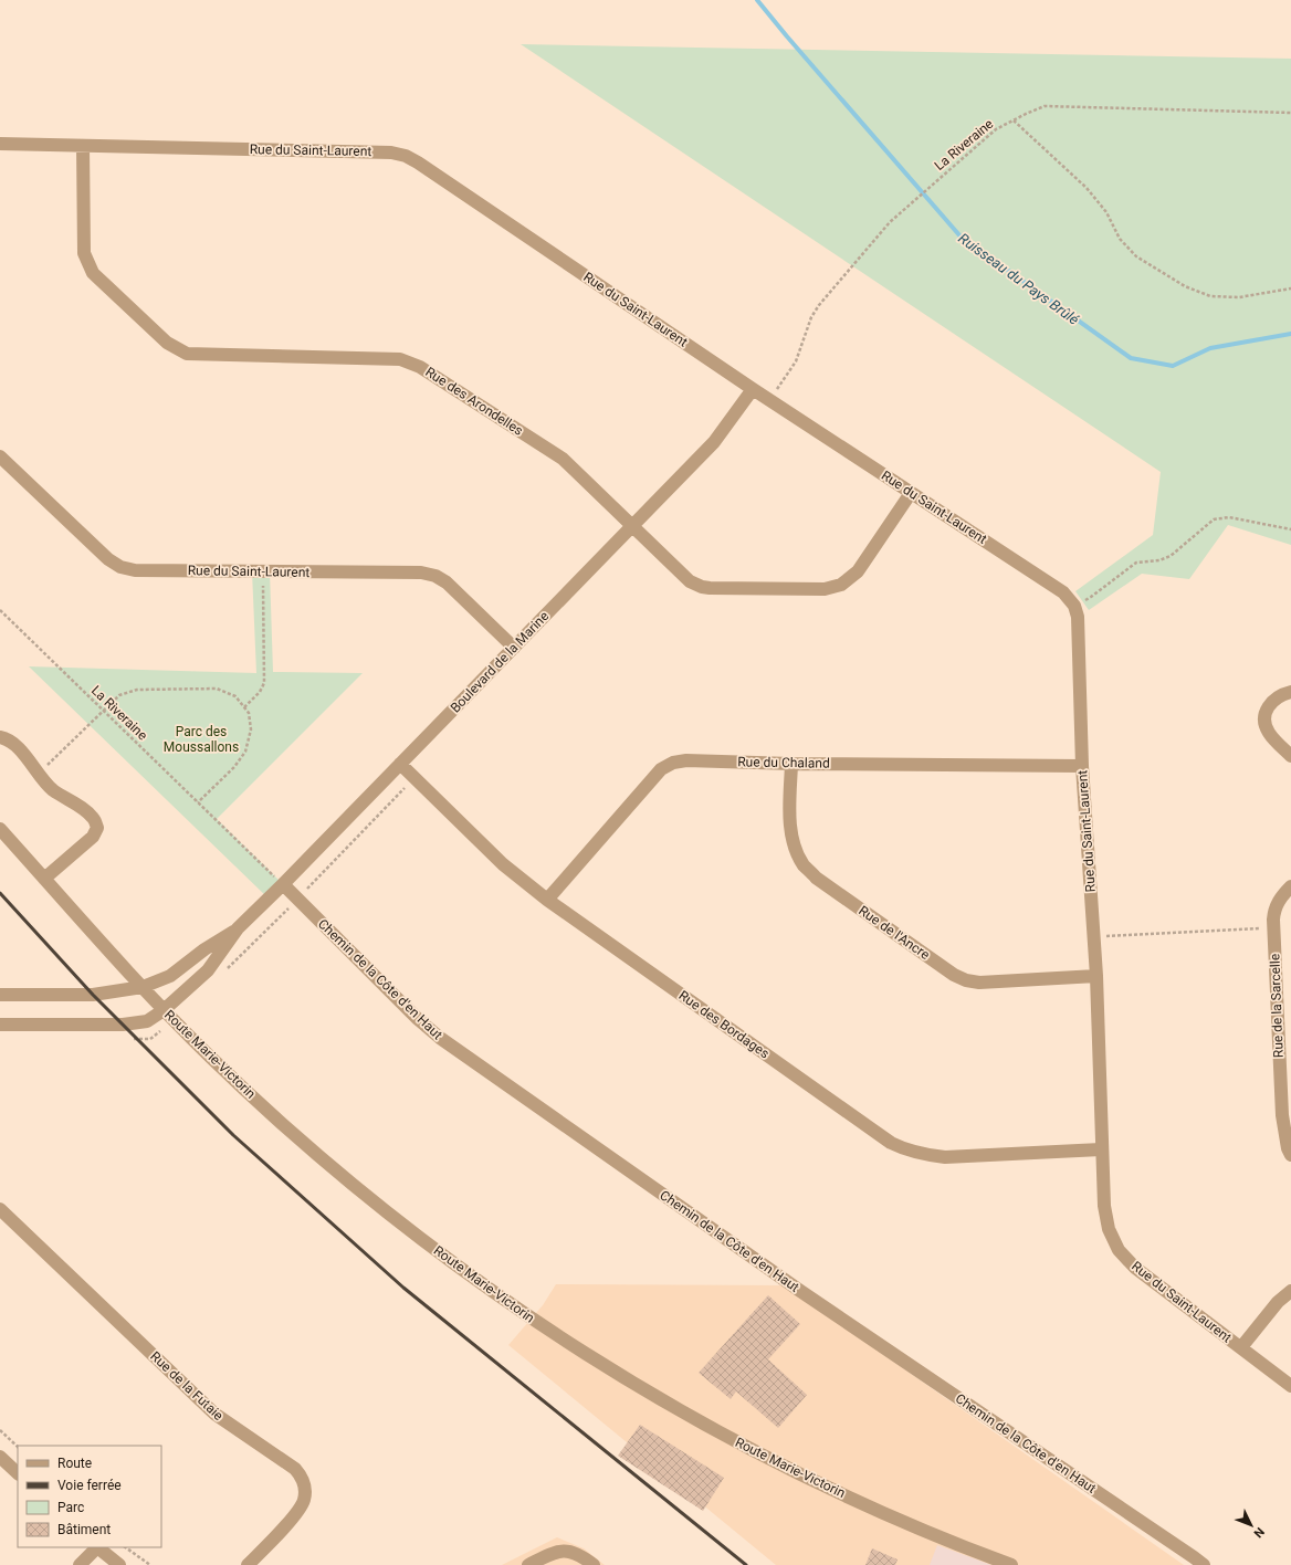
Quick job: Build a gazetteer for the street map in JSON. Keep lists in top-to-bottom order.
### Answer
{
  "streets": {
    "street": [
      "Rue du Saint-Laurent",
      "Rue des Arondelles",
      "Boulevard de la Marine",
      "Rue du Chaland",
      "Rue de l'Ancre",
      "Chemin de la Côte d'en Haut",
      "Rue de la Sarcelle",
      "Rue des Bordages",
      "Route Marie-Victorin",
      "Rue de la Futaie"
    ],
    "path": ["La Riveraine"]
  },
  "crossings": [
    ["La Riveraine", "Rue du Saint-Laurent"],
    ["La Riveraine", "Boulevard de la Marine"],
    ["La Riveraine", "Chemin de la Côte d'en Haut"],
    ["Rue du Saint-Laurent", "Rue des Arondelles"],
    ["Rue du Saint-Laurent", "Boulevard de la Marine"],
    ["Rue du Saint-Laurent", "Rue du Chaland"],
    ["Rue du Saint-Laurent", "Rue de l'Ancre"],
    ["Rue du Saint-Laurent", "Rue des Bordages"],
    ["Rue des Arondelles", "Boulevard de la Marine"],
    ["Boulevard de la Marine", "Chemin de la Côte d'en Haut"],
    ["Boulevard de la Marine", "Rue des Bordages"],
    ["Boulevard de la Marine", "Route Marie-Victorin"],
    ["Rue du Chaland", "Rue de l'Ancre"],
    ["Rue du Chaland", "Rue des Bordages"]
  ],
  "water": ["Ruisseau du Pays Brûlé"],
  "parks": ["Parc des Moussallons"],
  "legend": [
    "Route",
    "Voie ferrée",
    "Parc",
    "Bâtiment"
  ],
  "north": "bottom right"
}
